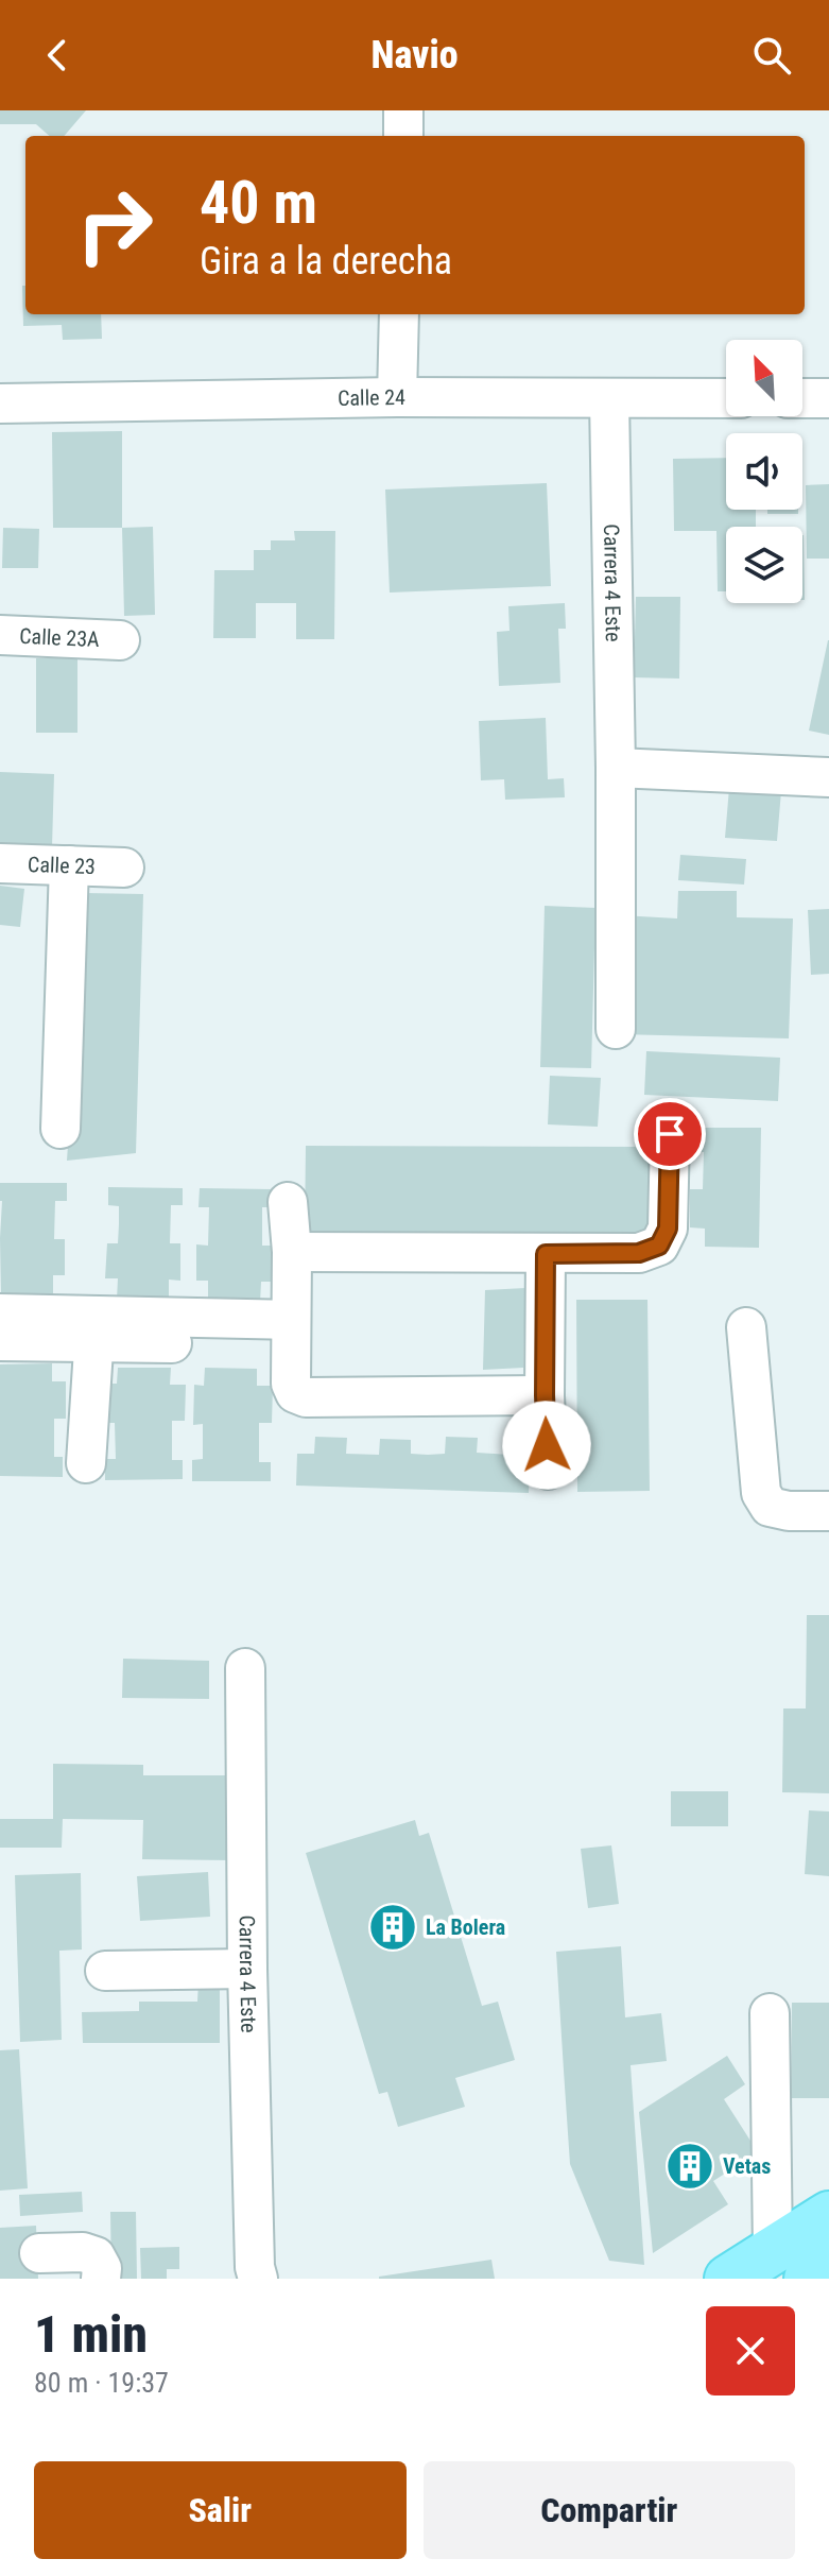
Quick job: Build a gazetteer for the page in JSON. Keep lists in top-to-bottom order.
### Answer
{
  "streets": {
    "street": [
      "Calle 24",
      "Carrera 4 Este",
      "Calle 23A",
      "Calle 23"
    ]
  },
  "crossings": [
    ["Calle 24", "Carrera 4 Este"]
  ],
  "places": {
    "building": ["La Bolera", "Vetas"]
  },
  "north": "top left",
  "page": {
    "header": "Navio",
    "turn": ["40 m", "Gira a la derecha"],
    "heading": ["1 min", "80 m · 19:37"],
    "buttons": ["Salir", "Compartir"]
  }
}
